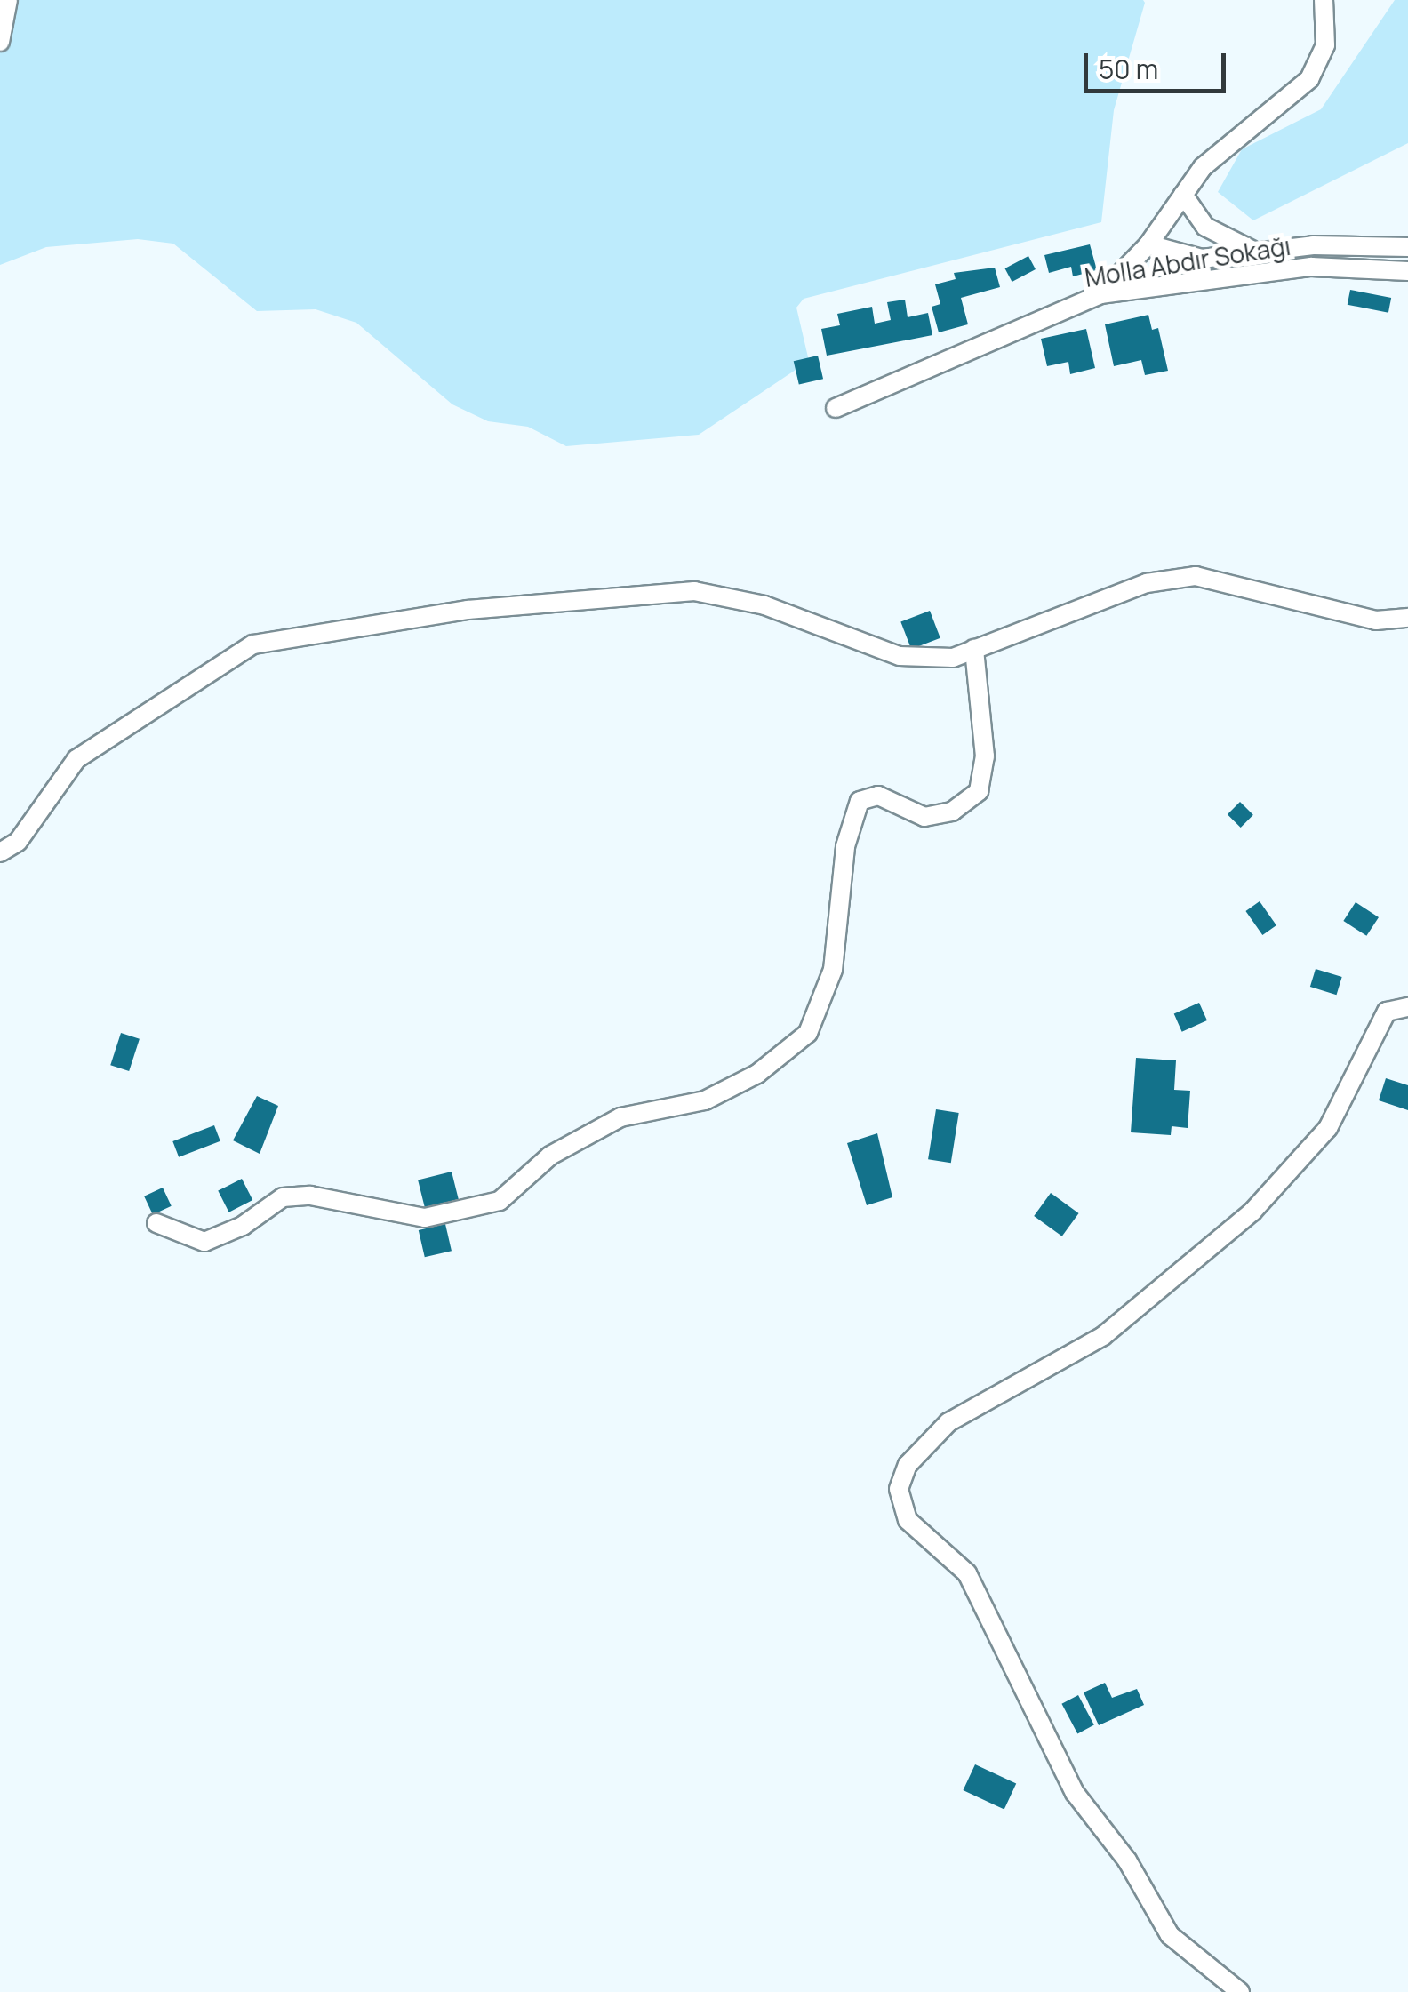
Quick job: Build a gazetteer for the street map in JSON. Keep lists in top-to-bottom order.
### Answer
{
  "streets": {
    "street": ["Molla Abdır Sokağı"]
  },
  "scale_bar": "50 m"
}
